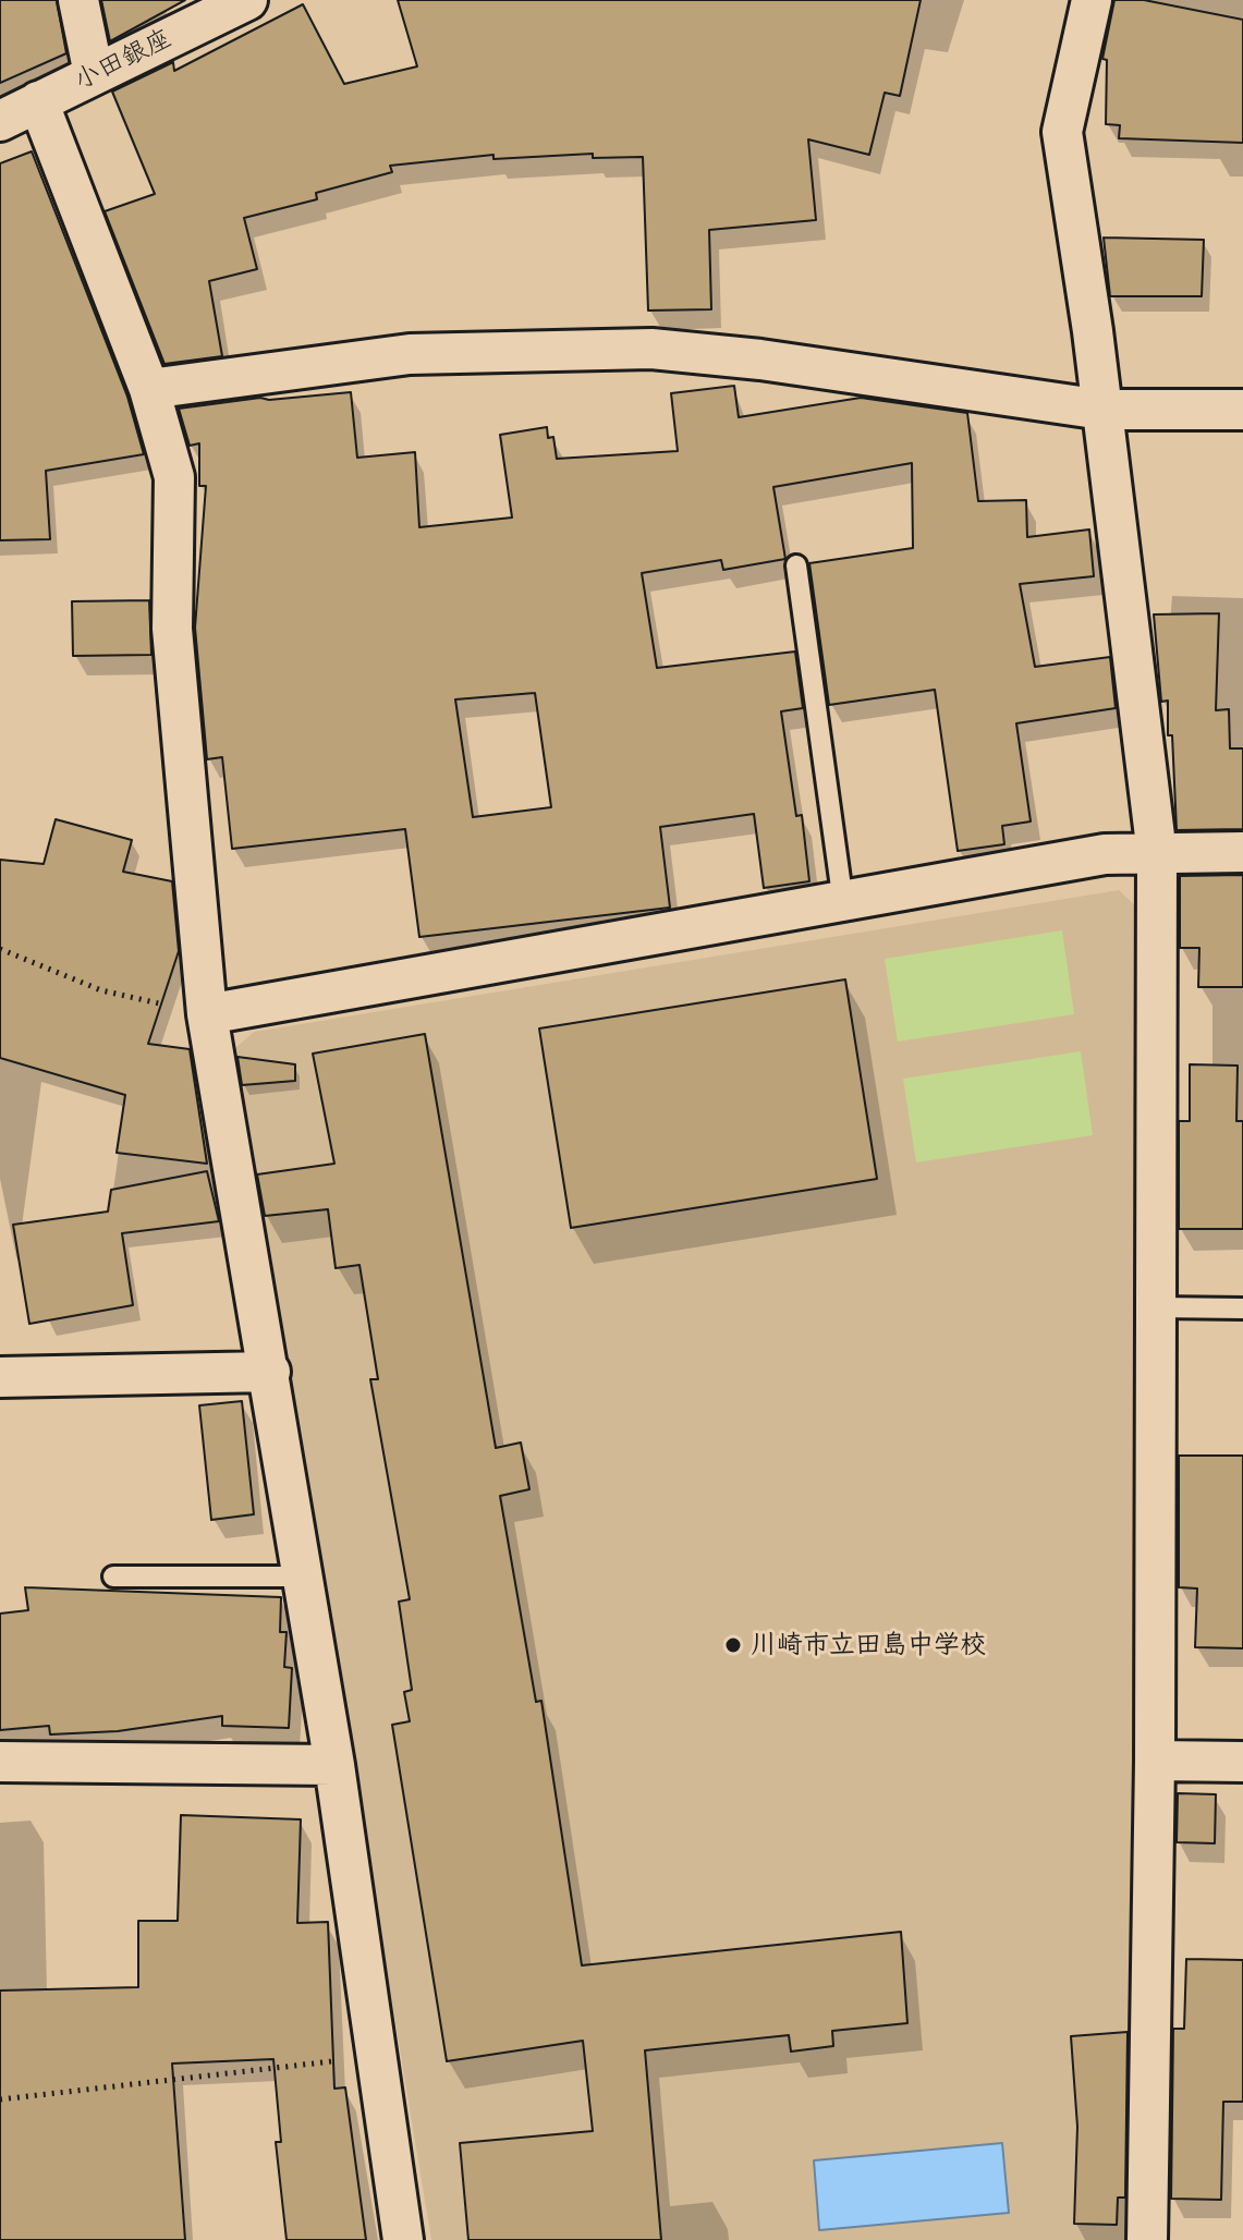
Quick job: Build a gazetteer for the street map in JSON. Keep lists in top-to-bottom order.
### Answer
{
  "streets": {
    "street": ["小田銀座"]
  },
  "places": ["川崎市立田島中学校"]
}
